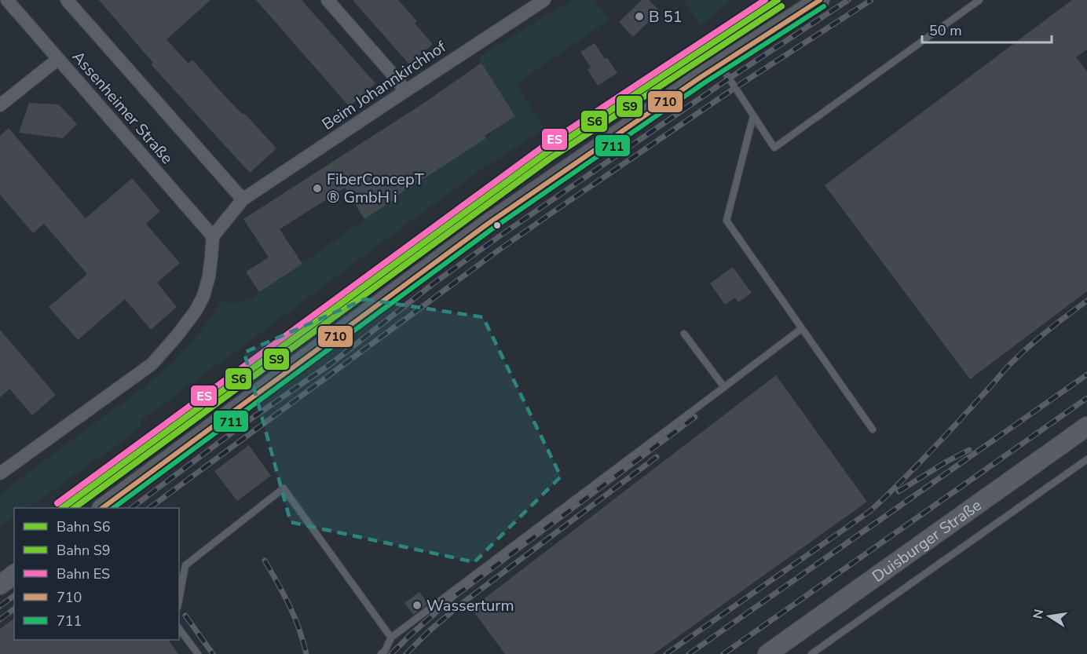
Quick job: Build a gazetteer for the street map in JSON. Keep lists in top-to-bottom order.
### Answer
{
  "streets": {
    "street": ["Beim Johannkirchhof", "Assenheimer Straße", "Duisburger Straße"]
  },
  "crossings": [
    ["Beim Johannkirchhof", "Assenheimer Straße"]
  ],
  "places": ["B 51", "FiberConcepT ® GmbH i", "Wasserturm"],
  "lines": [
    "rail line S6",
    "rail line ES",
    "transit line 710",
    "rail line S9",
    "transit line 711"
  ],
  "legend": [
    "Bahn S6",
    "Bahn S9",
    "Bahn ES",
    "710",
    "711"
  ],
  "scale_bar": "50 m",
  "north": "left"
}
